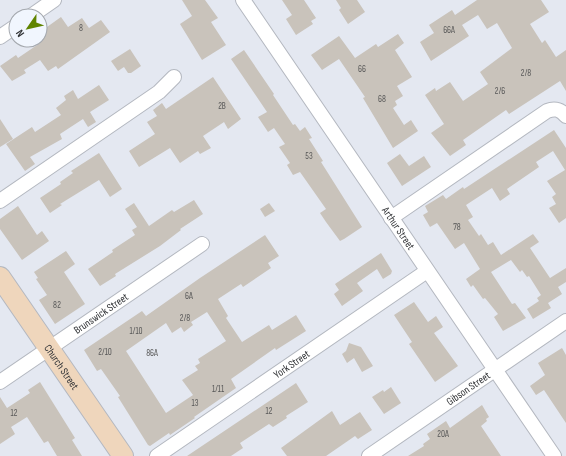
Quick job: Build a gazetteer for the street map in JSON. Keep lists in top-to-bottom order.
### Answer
{
  "streets": {
    "street": [
      "Arthur Street",
      "Brunswick Street",
      "York Street",
      "Church Street",
      "Gibson Street"
    ]
  },
  "crossings": [
    ["Arthur Street", "York Street"],
    ["Arthur Street", "Gibson Street"],
    ["Brunswick Street", "Church Street"]
  ],
  "house_numbers": [
    "8",
    "66A",
    "66",
    "2/8",
    "2/6",
    "68",
    "2B",
    "53",
    "78",
    "6A",
    "82",
    "2/8",
    "1/10",
    "2/10",
    "86A",
    "1/11",
    "13",
    "12",
    "12",
    "20A"
  ],
  "north": "bottom left"
}
